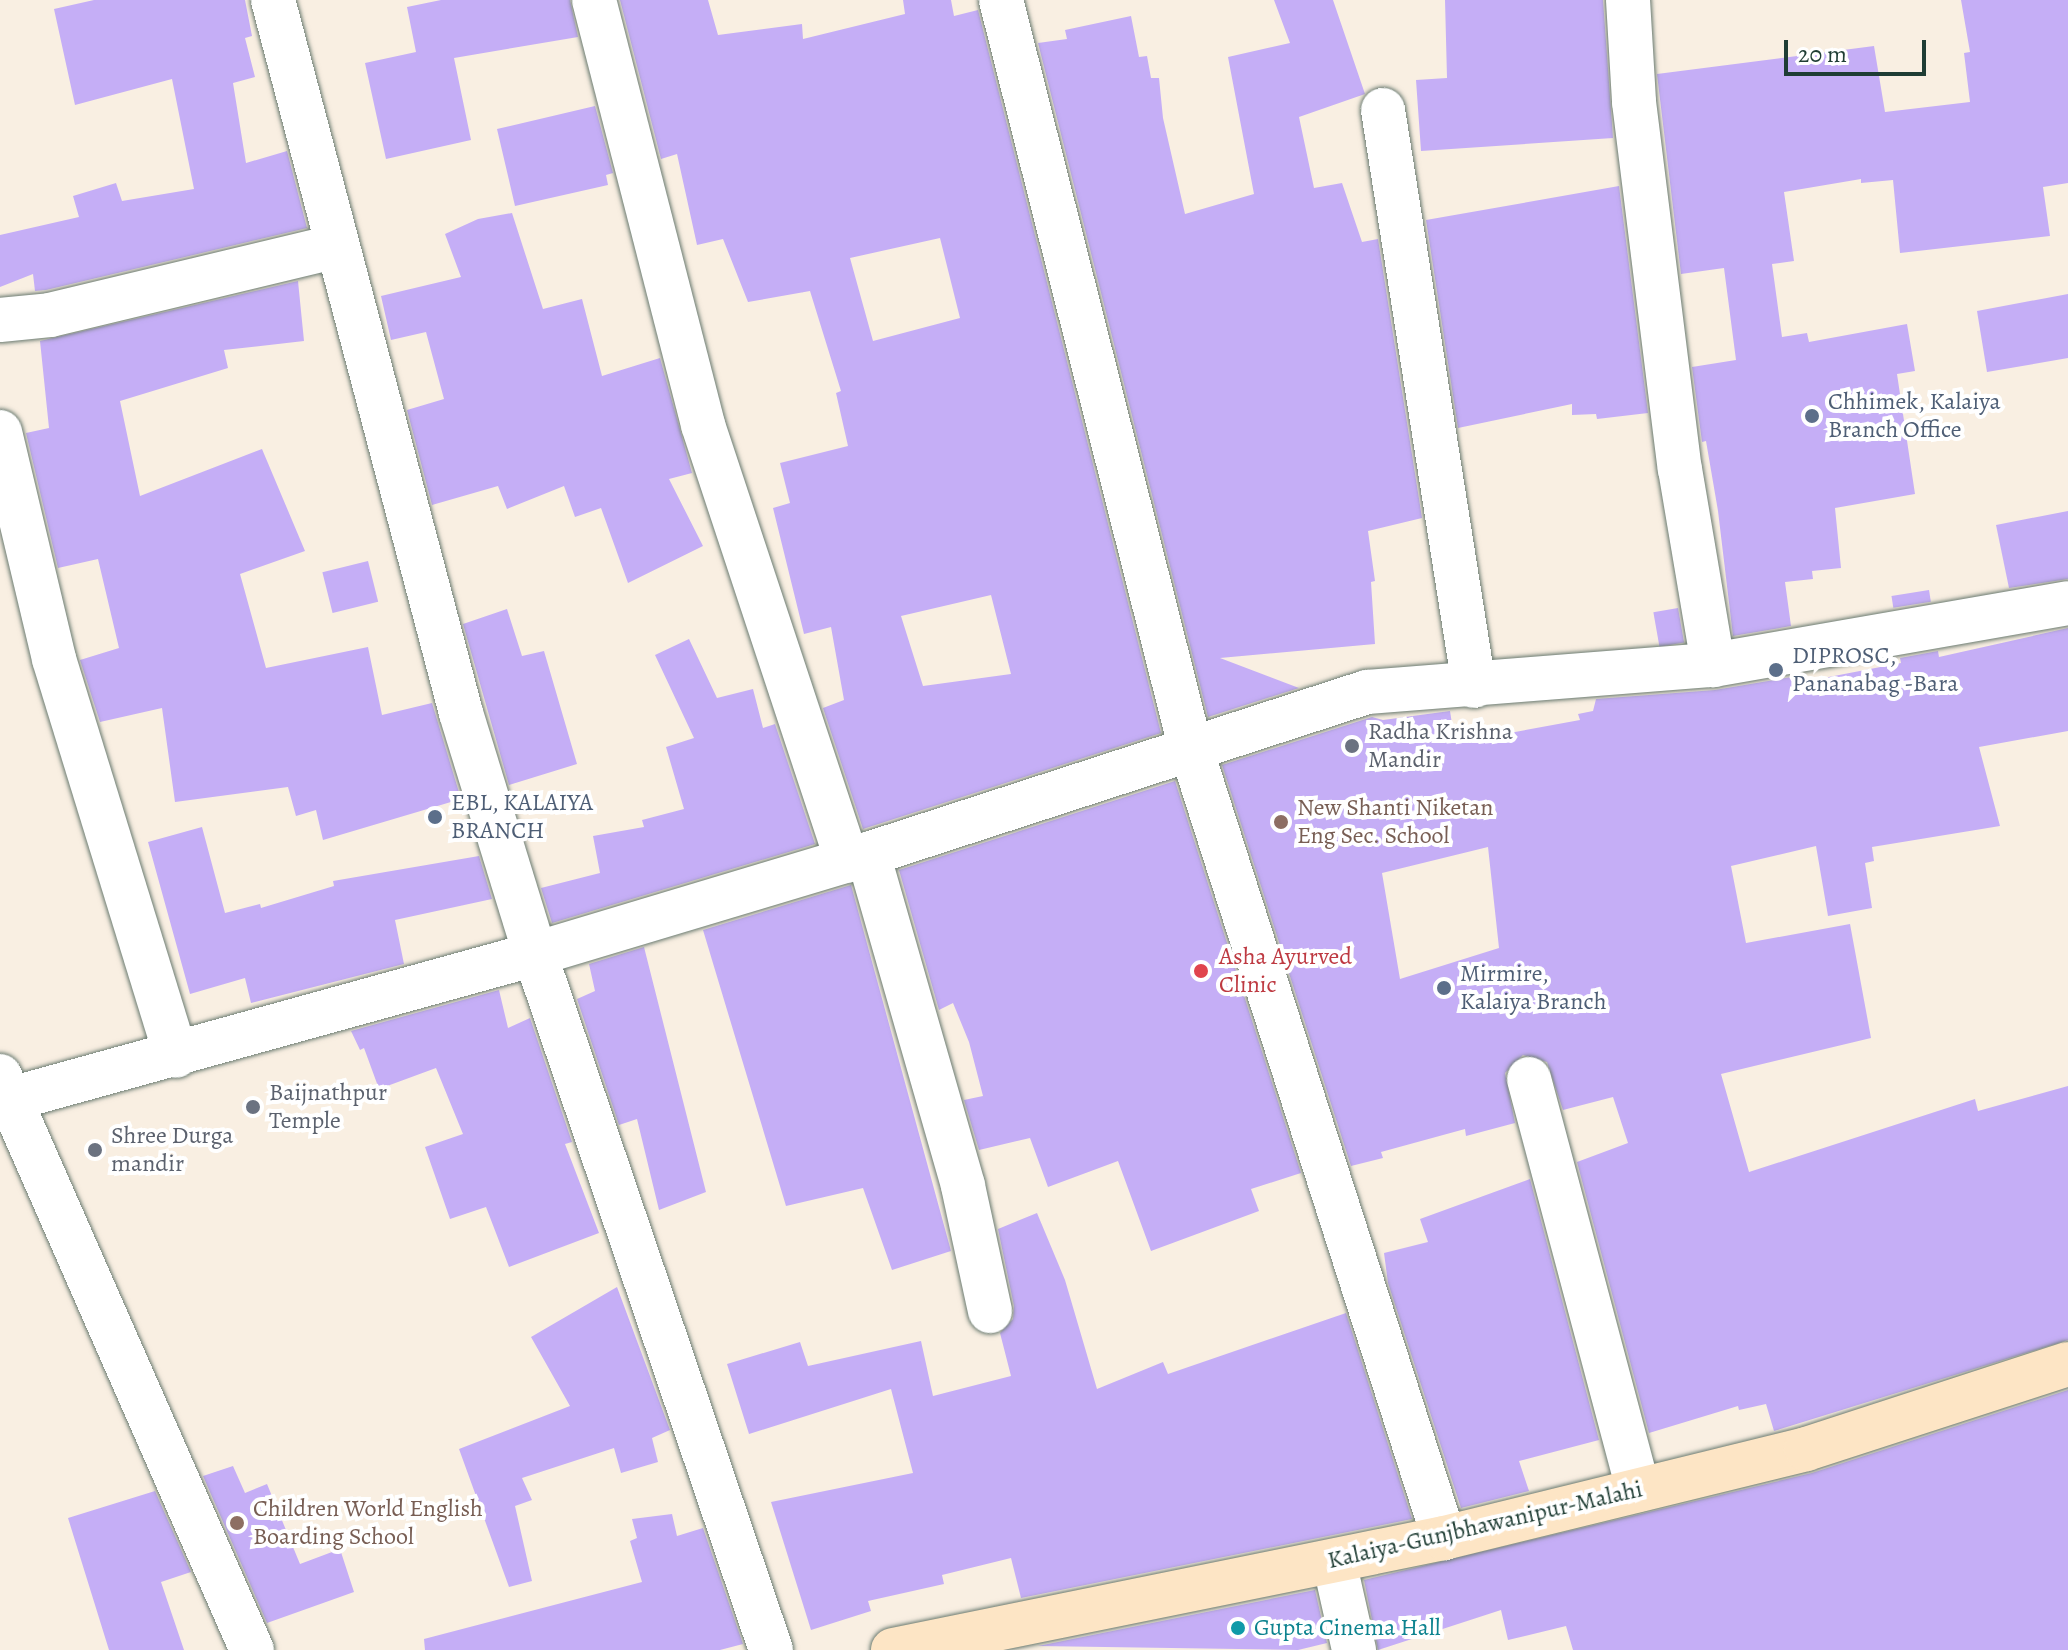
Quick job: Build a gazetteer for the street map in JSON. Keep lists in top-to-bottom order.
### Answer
{
  "streets": {
    "street": ["Kalaiya-Gunjbhawanipur-Malahi"]
  },
  "places": [
    "Chhimek, Kalaiya Branch Office",
    "DIPROSC, Pananabag -Bara",
    "Radha Krishna Mandir",
    "EBL, KALAIYA BRANCH",
    "New Shanti Niketan Eng Sec. School",
    "Asha Ayurved Clinic",
    "Mirmire, Kalaiya Branch",
    "Baijnathpur Temple",
    "Shree Durga mandir",
    "Children World English Boarding School",
    "Gupta Cinema Hall"
  ],
  "scale_bar": "20 m"
}
